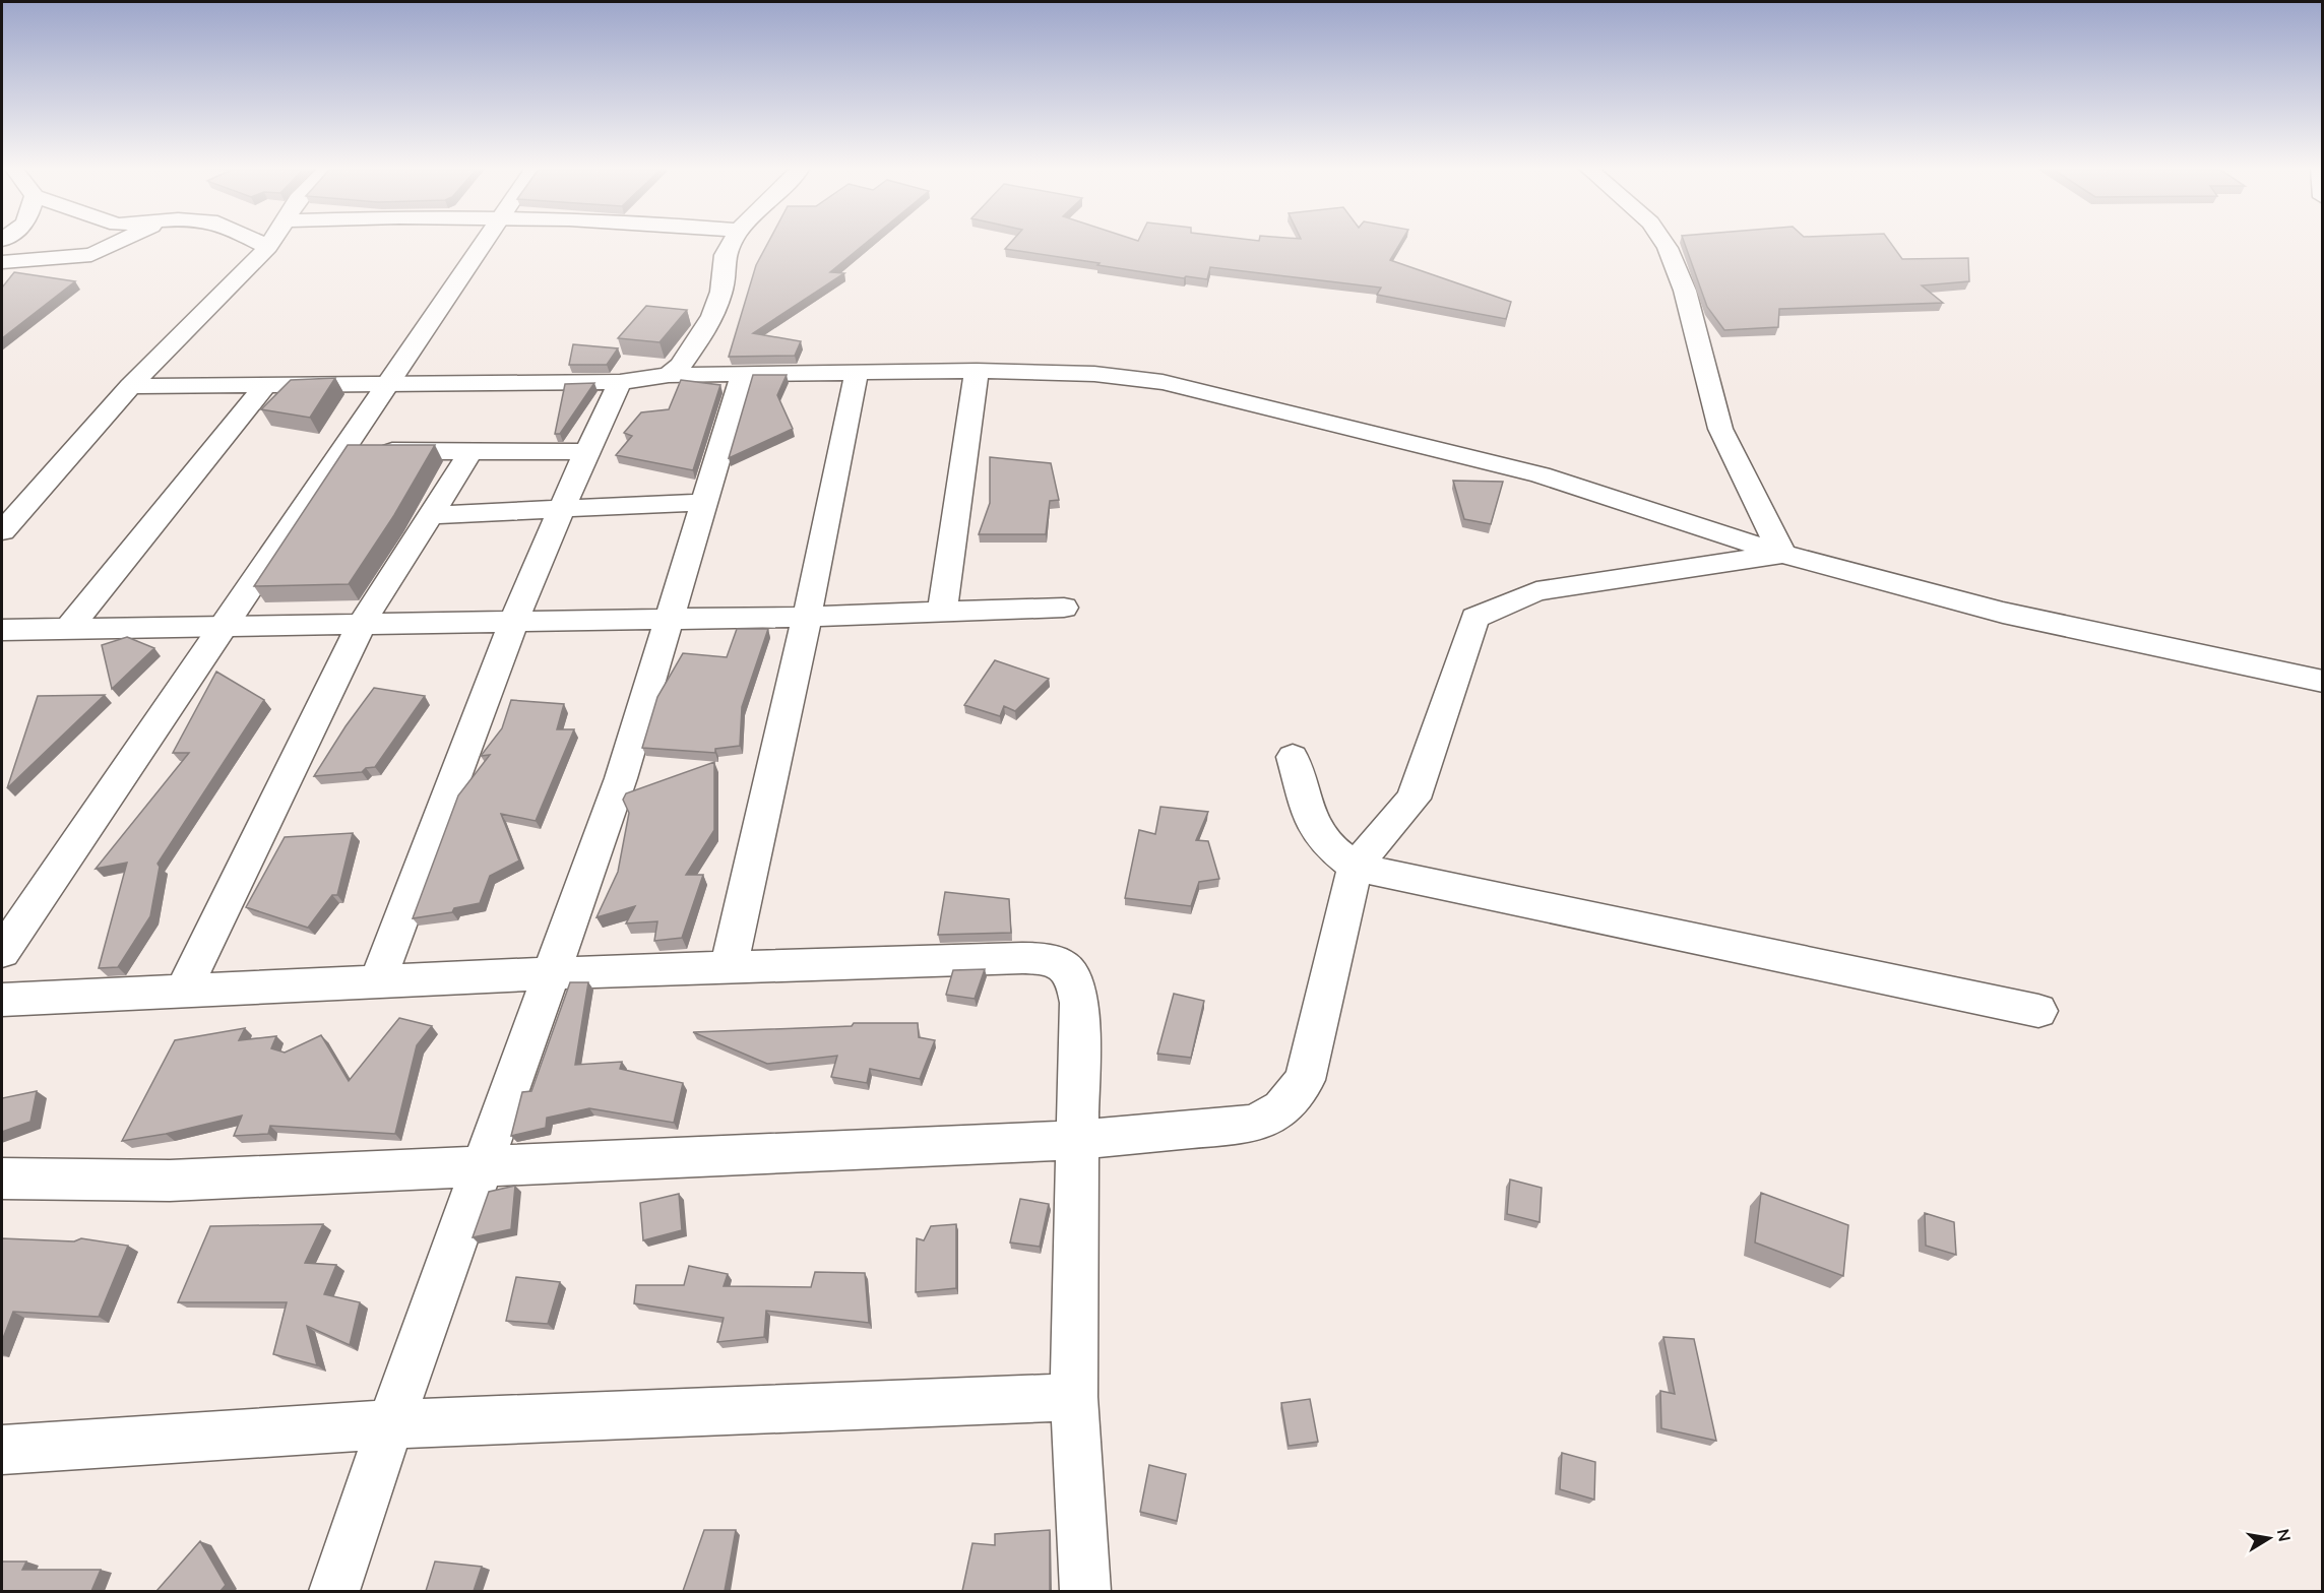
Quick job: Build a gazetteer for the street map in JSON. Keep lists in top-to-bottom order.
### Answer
{
  "north": "right"
}
